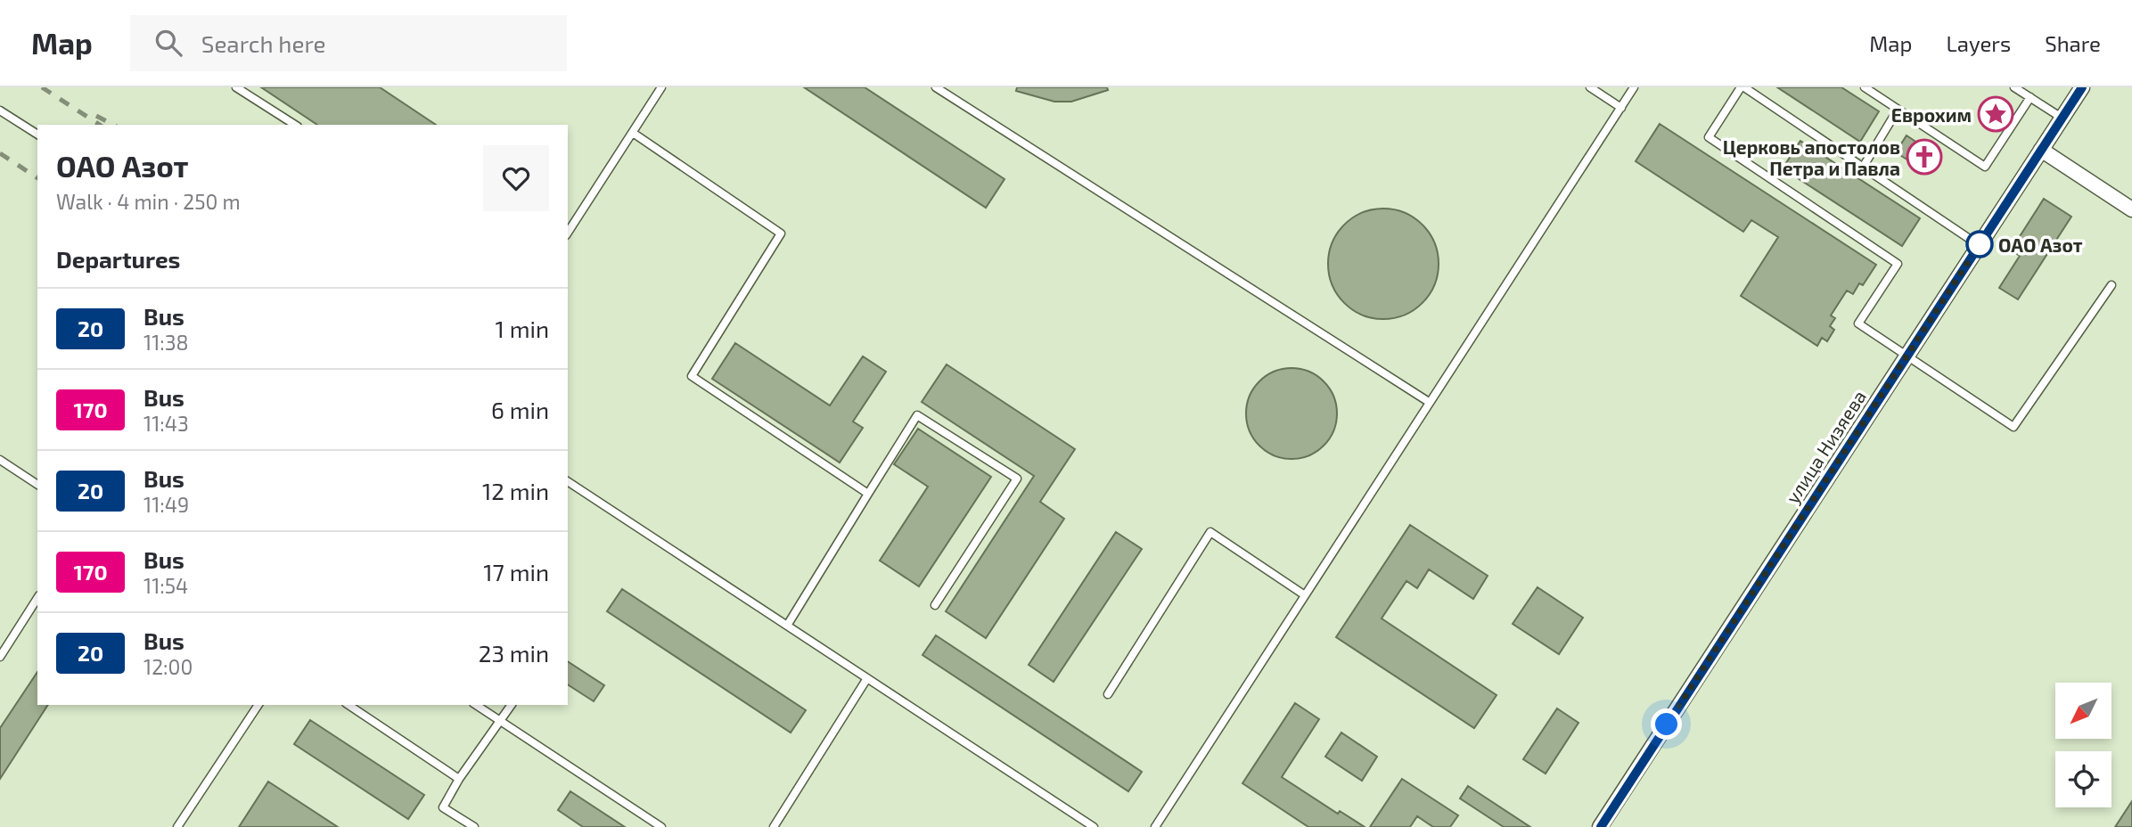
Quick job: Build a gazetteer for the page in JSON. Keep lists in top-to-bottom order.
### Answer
{
  "streets": {
    "street": ["улица Низяева"]
  },
  "places": {
    "place": ["Еврохим"],
    "church": ["Церковь апостолов Петра и Павла"],
    "other": ["ОАО Азот"]
  },
  "lines": ["bus line 20"],
  "north": "bottom left",
  "page": {
    "header": "Map",
    "search": "Search here",
    "nav": ["Map", "Layers", "Share"],
    "heading": [
      ["ОАО Азот", "Walk · 4 min · 250 m"],
      "Departures"
    ],
    "list": [
      {
        "mark": "20",
        "name": "Bus",
        "note": "11:38",
        "value": "1 min"
      },
      {
        "mark": "170",
        "name": "Bus",
        "note": "11:43",
        "value": "6 min"
      },
      {
        "mark": "20",
        "name": "Bus",
        "note": "11:49",
        "value": "12 min"
      },
      {
        "mark": "170",
        "name": "Bus",
        "note": "11:54",
        "value": "17 min"
      },
      {
        "mark": "20",
        "name": "Bus",
        "note": "12:00",
        "value": "23 min"
      }
    ]
  }
}
